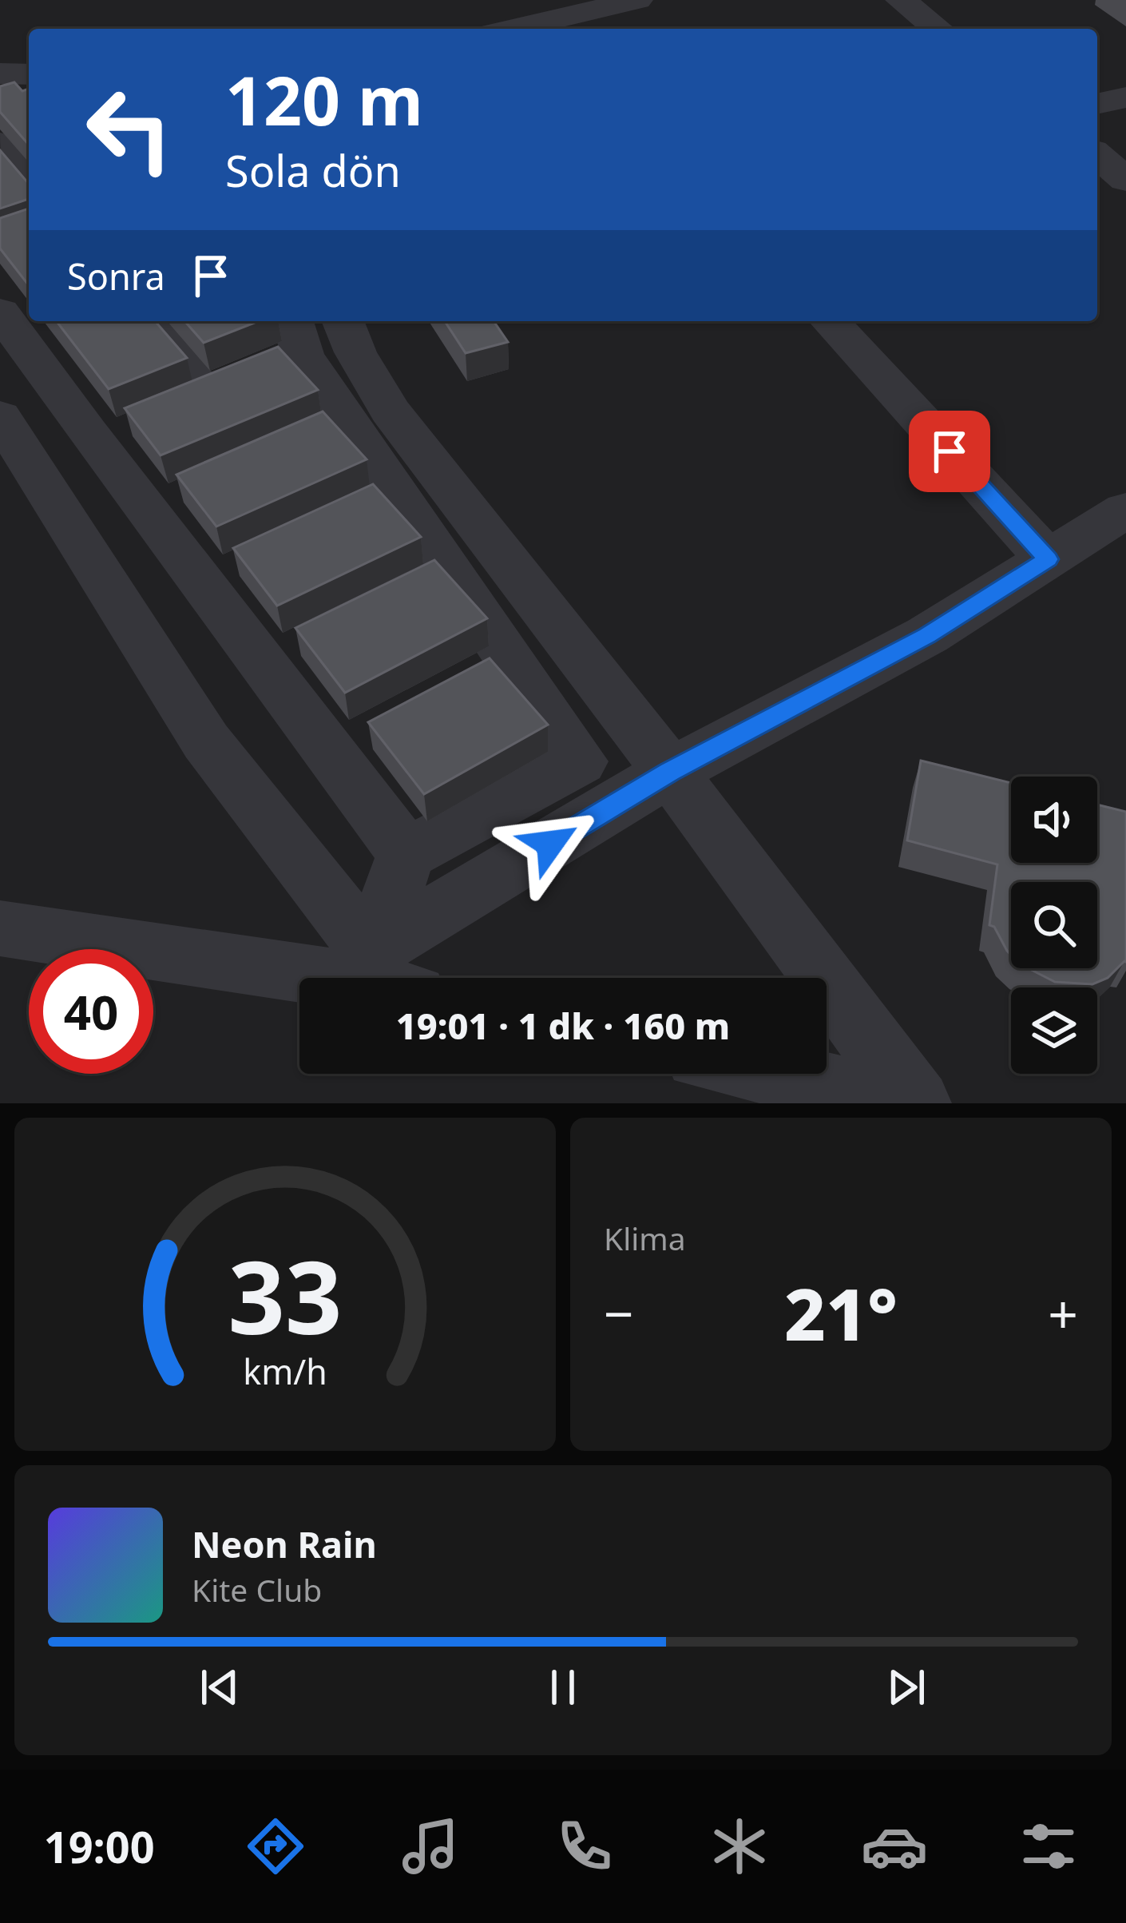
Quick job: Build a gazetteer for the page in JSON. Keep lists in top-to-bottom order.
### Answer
{
  "page": {
    "turn": ["120 m", "Sola dön"],
    "then": "Sonra",
    "limit": "40",
    "trip": "19:01 · 1 dk · 160 m",
    "tile": "Klima",
    "heat": ["−", "21°", "+"],
    "song": ["Neon Rain", "Kite Club"],
    "tabs": "19:00",
    "gauge": ["33", "km/h"]
  }
}
